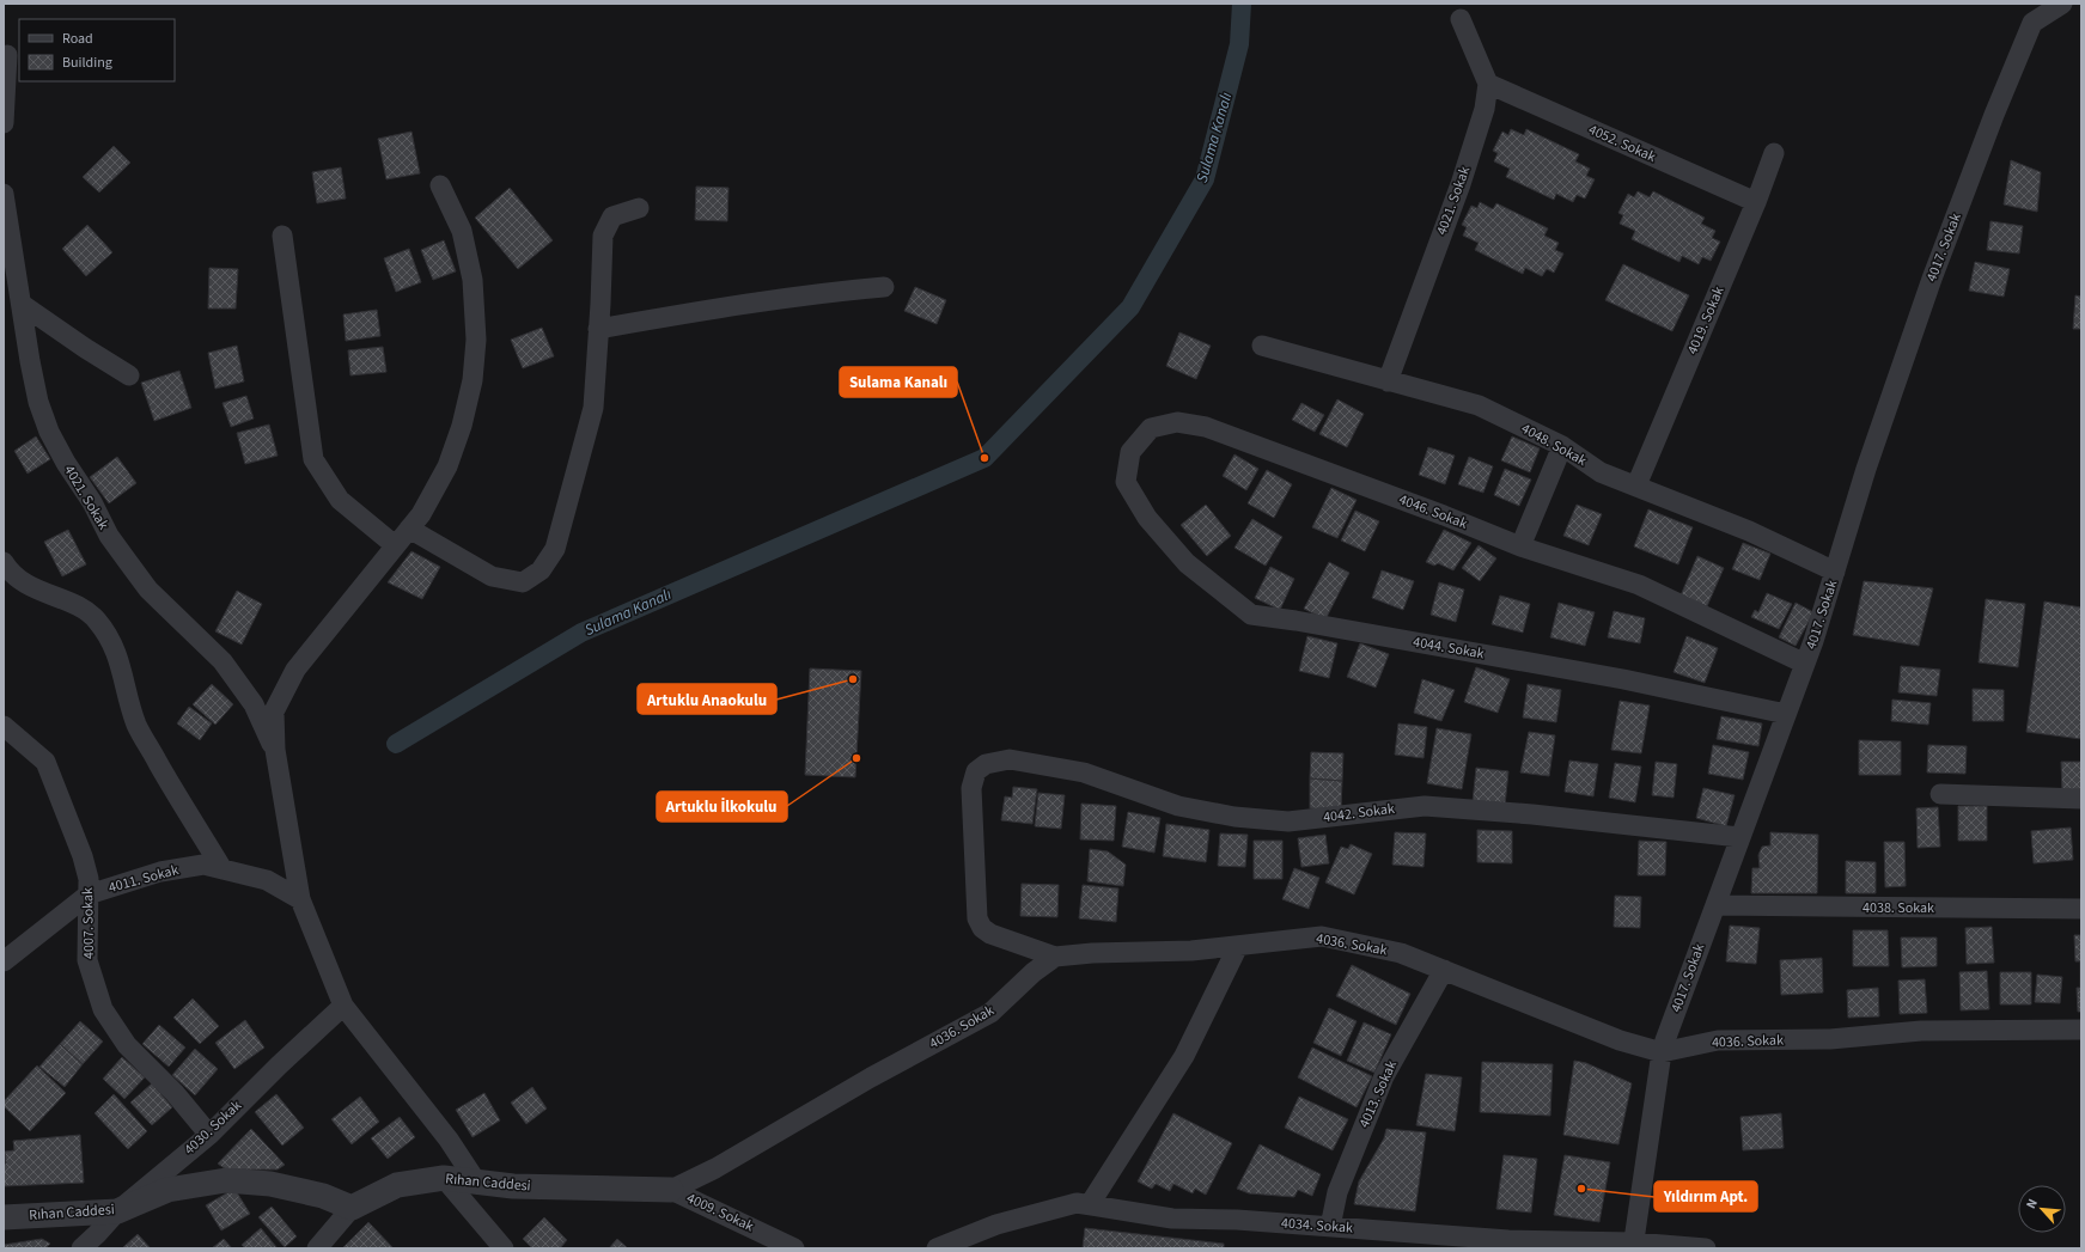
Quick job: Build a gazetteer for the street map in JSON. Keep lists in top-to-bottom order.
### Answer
{
  "streets": {
    "street": [
      "4052. Sokak",
      "4021. Sokak",
      "4017. Sokak",
      "4019. Sokak",
      "4048. Sokak",
      "4046. Sokak",
      "4044. Sokak",
      "4042. Sokak",
      "4011. Sokak",
      "4038. Sokak",
      "4007. Sokak",
      "4036. Sokak",
      "4013. Sokak",
      "4030. Sokak",
      "Rıhan Caddesi",
      "4009. Sokak",
      "4034. Sokak"
    ]
  },
  "crossings": [
    ["4052. Sokak", "4021. Sokak"],
    ["4052. Sokak", "4019. Sokak"],
    ["4021. Sokak", "4048. Sokak"],
    ["4017. Sokak", "4048. Sokak"],
    ["4017. Sokak", "4046. Sokak"],
    ["4017. Sokak", "4044. Sokak"],
    ["4017. Sokak", "4042. Sokak"],
    ["4017. Sokak", "4038. Sokak"],
    ["4017. Sokak", "4036. Sokak"],
    ["4017. Sokak", "4034. Sokak"],
    ["4019. Sokak", "4048. Sokak"],
    ["4046. Sokak", "4044. Sokak"],
    ["4042. Sokak", "4036. Sokak"],
    ["4011. Sokak", "4007. Sokak"],
    ["4007. Sokak", "4030. Sokak"],
    ["4036. Sokak", "4013. Sokak"],
    ["4036. Sokak", "Rıhan Caddesi"],
    ["4036. Sokak", "4009. Sokak"],
    ["4013. Sokak", "4034. Sokak"],
    ["4030. Sokak", "Rıhan Caddesi"],
    ["Rıhan Caddesi", "4009. Sokak"]
  ],
  "water": ["Sulama Kanalı"],
  "places": [
    "Sulama Kanalı",
    "Artuklu Anaokulu",
    "Artuklu İlkokulu",
    "Yıldırım Apt."
  ],
  "legend": ["Road", "Building"],
  "north": "top left"
}
